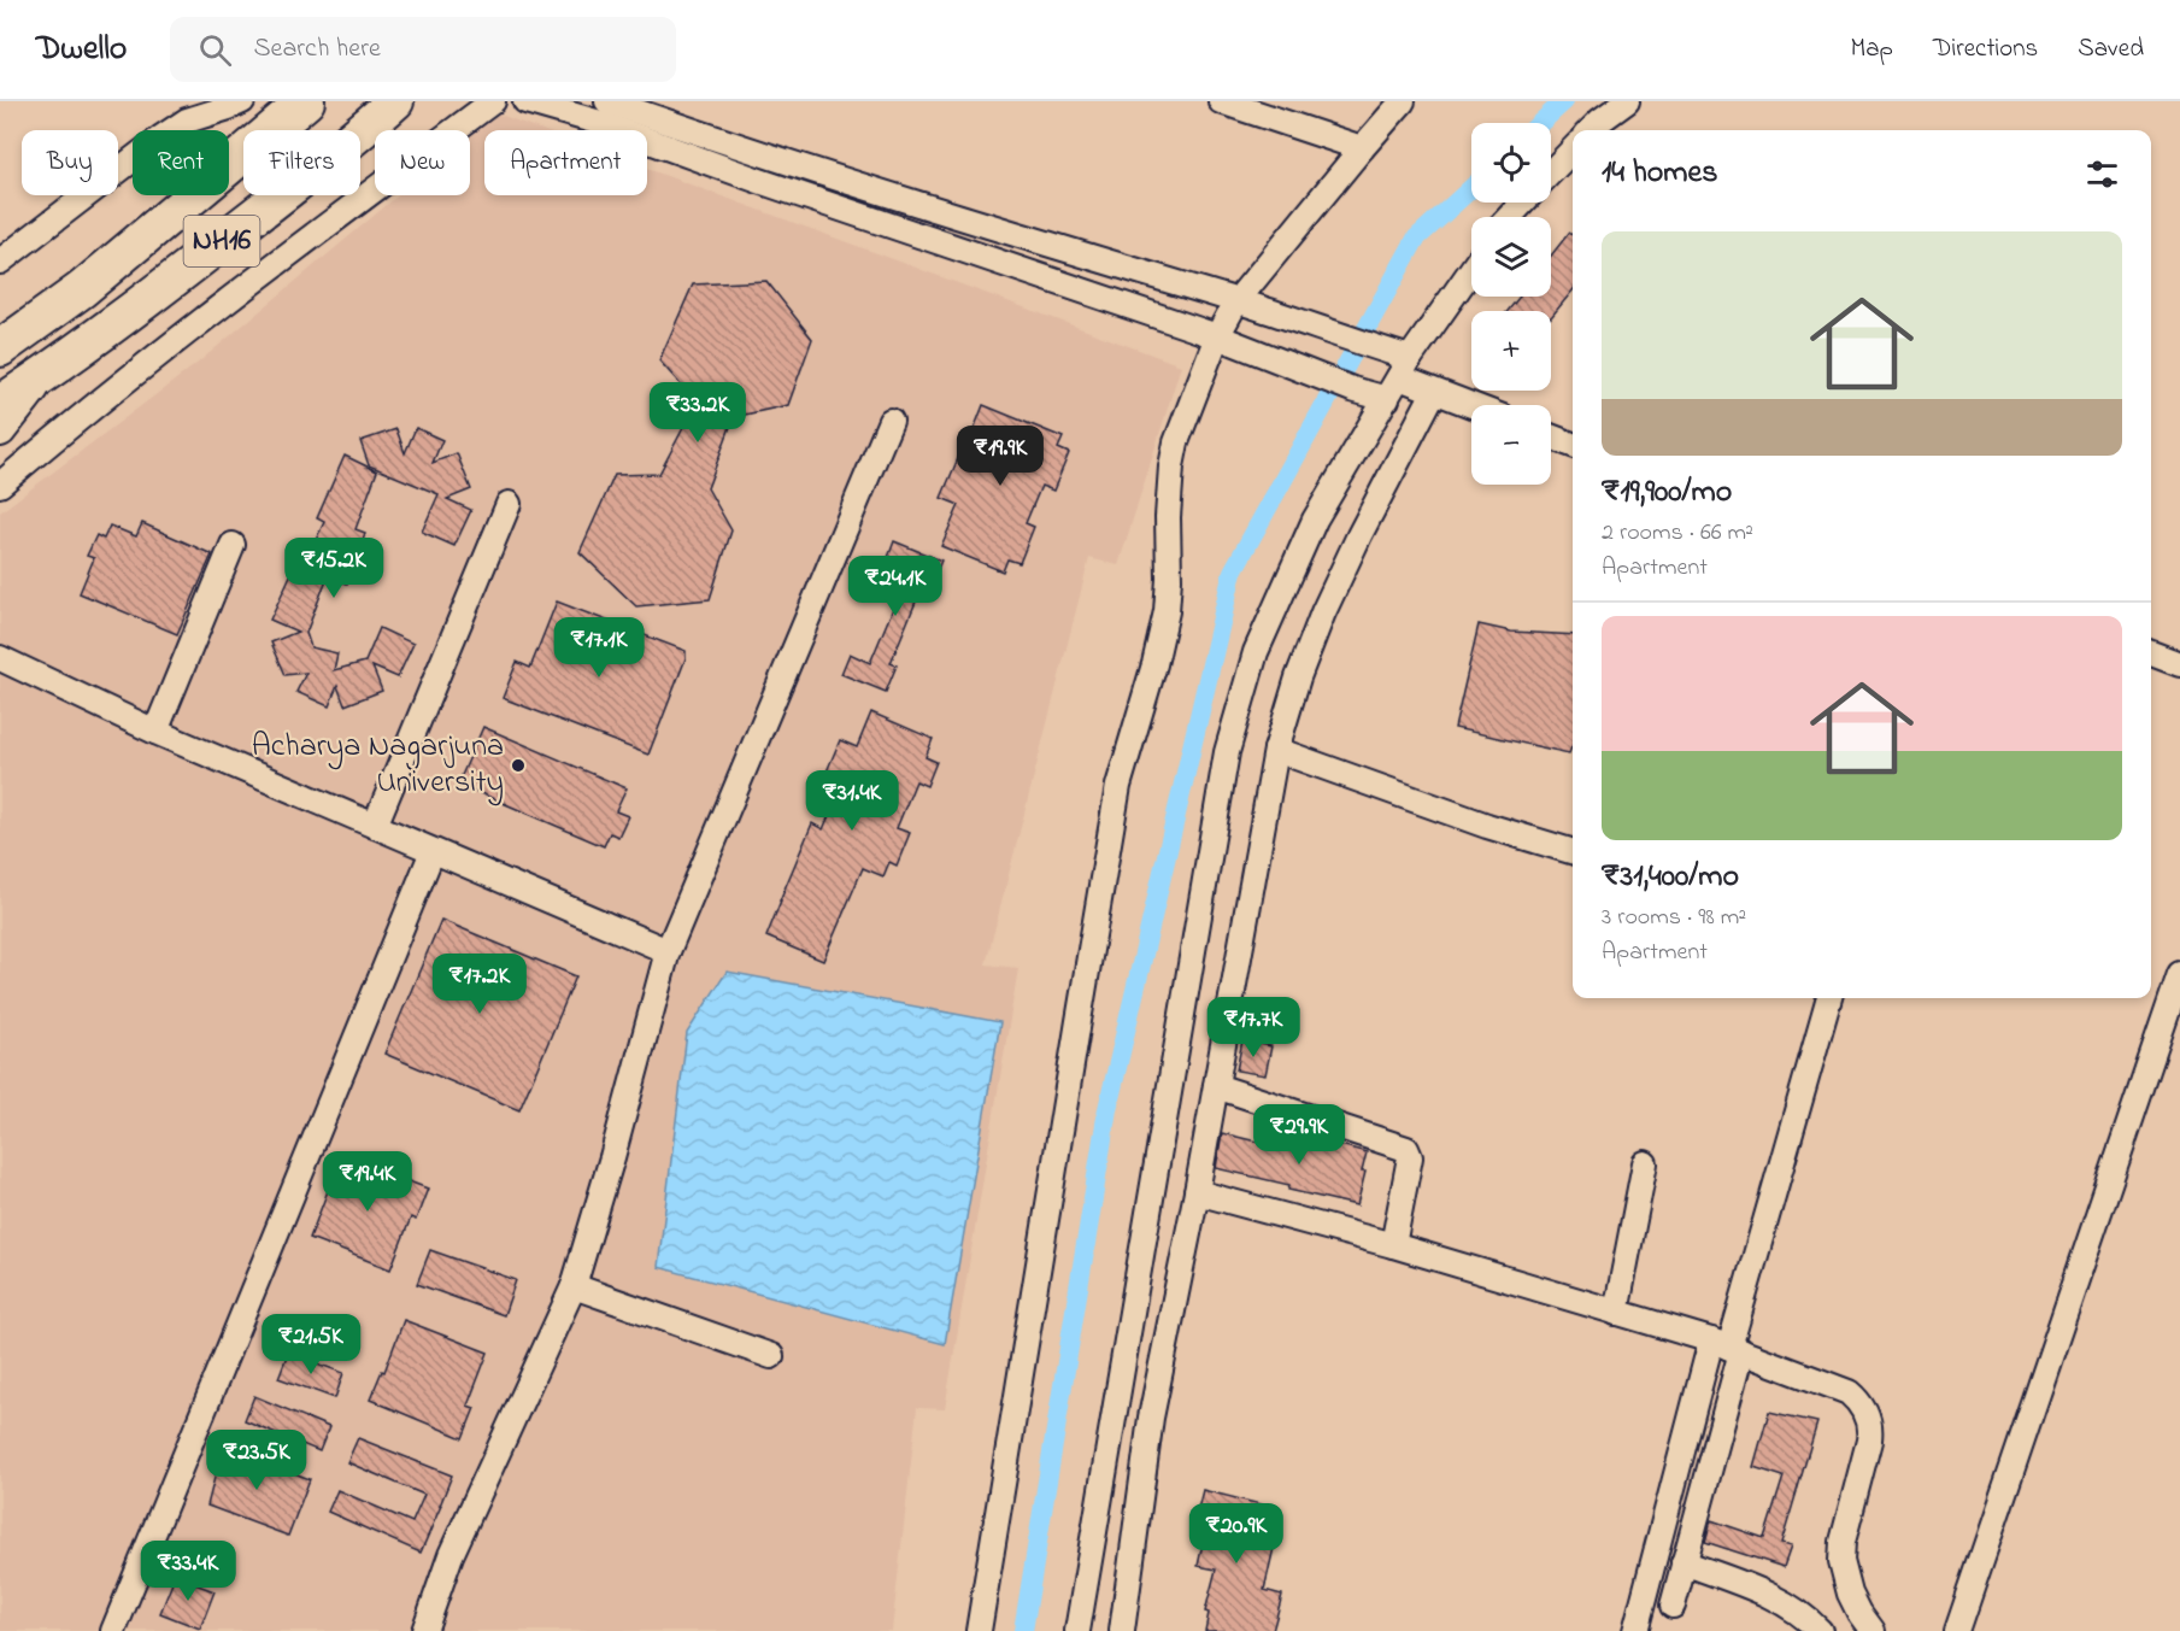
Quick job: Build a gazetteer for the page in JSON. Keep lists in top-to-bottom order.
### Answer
{
  "streets": {
    "highway": ["NH16"]
  },
  "places": ["Acharya Nagarjuna University"],
  "page": {
    "header": "Dwello",
    "search": "Search here",
    "nav": ["Map", "Directions", "Saved"],
    "map_buttons": ["+", "−"],
    "chip": [
      "Buy",
      "Rent",
      "Filters",
      "New",
      "Apartment"
    ],
    "heading": "14 homes",
    "list": [
      {
        "name": "₹19,900/mo",
        "note": "2 rooms · 66 m² · Apartment"
      },
      {
        "name": "₹31,400/mo",
        "note": "3 rooms · 98 m² · Apartment"
      }
    ],
    "price": [
      "₹33.2K",
      "₹19.9K",
      "₹15.2K",
      "₹24.1K",
      "₹17.1K",
      "₹31.4K",
      "₹17.2K",
      "₹17.7K",
      "₹29.9K",
      "₹19.4K",
      "₹21.5K",
      "₹23.5K",
      "₹20.9K",
      "₹33.4K"
    ]
  }
}
